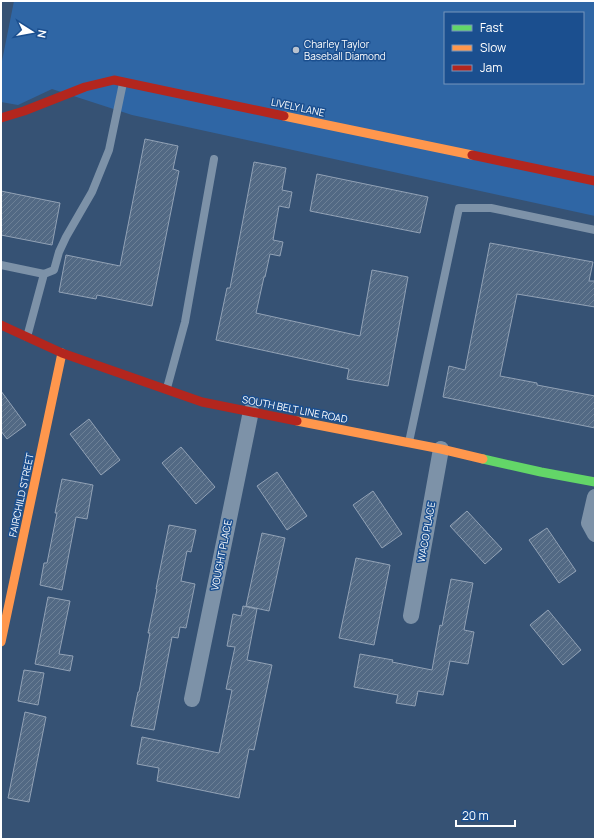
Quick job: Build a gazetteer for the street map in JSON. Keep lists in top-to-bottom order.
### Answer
{
  "streets": {
    "street": [
      "LIVELY LANE",
      "SOUTH BELT LINE ROAD",
      "FAIRCHILD STREET",
      "WACO PLACE",
      "VOUGHT PLACE"
    ]
  },
  "crossings": [
    ["SOUTH BELT LINE ROAD", "FAIRCHILD STREET"],
    ["SOUTH BELT LINE ROAD", "WACO PLACE"],
    ["SOUTH BELT LINE ROAD", "VOUGHT PLACE"]
  ],
  "places": ["Charley Taylor Baseball Diamond"],
  "legend": ["Fast", "Slow", "Jam"],
  "scale_bar": "20 m",
  "north": "right"
}
